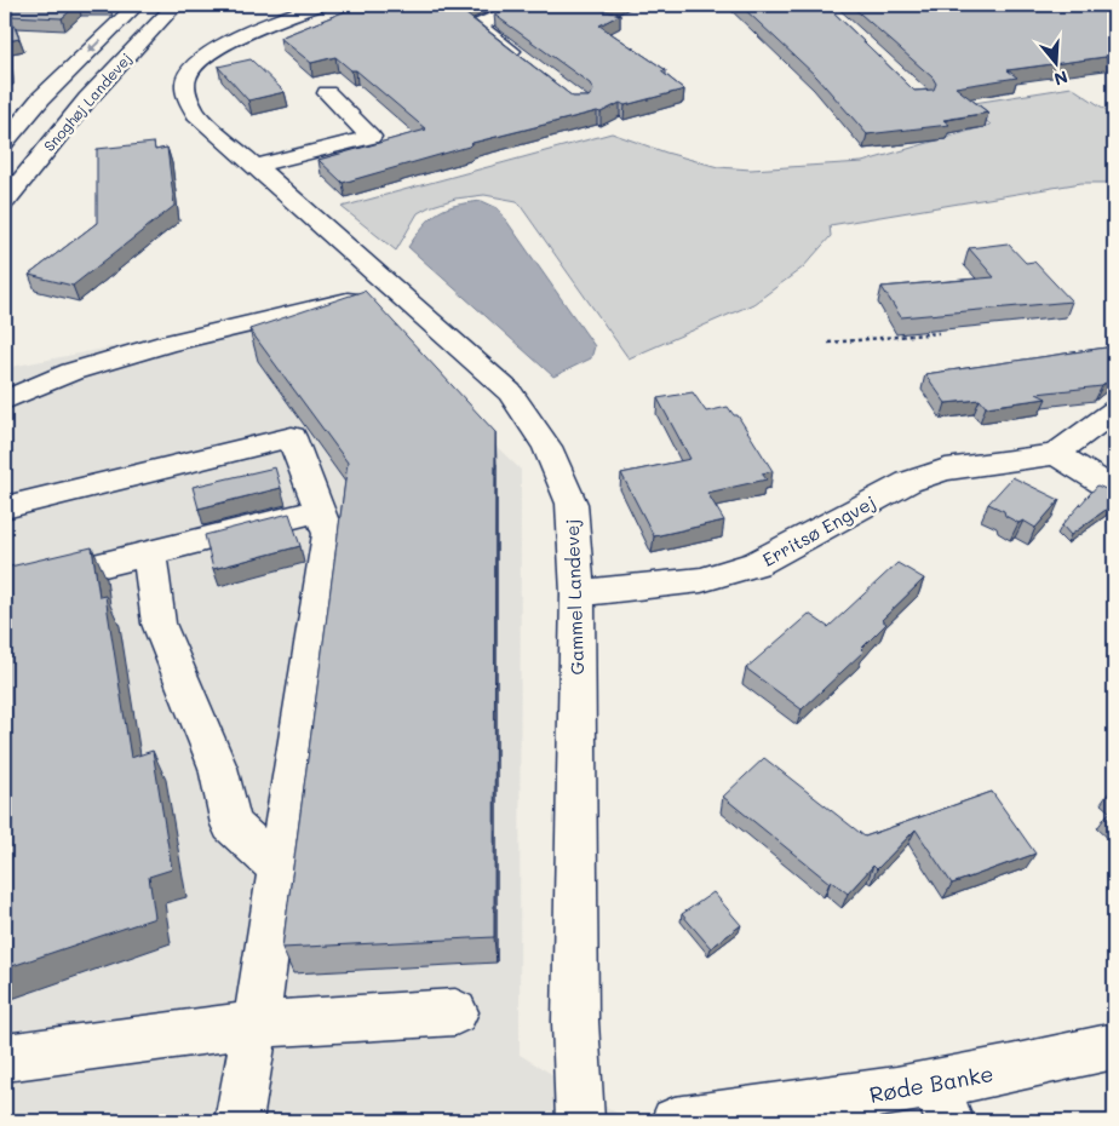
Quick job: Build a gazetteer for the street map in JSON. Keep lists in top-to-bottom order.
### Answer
{
  "streets": {
    "street": [
      "Snoghøj Landevej",
      "Erritsø Engvej",
      "Gammel Landevej",
      "Røde Banke"
    ]
  },
  "crossings": [
    ["Erritsø Engvej", "Gammel Landevej"]
  ],
  "north": "bottom"
}
